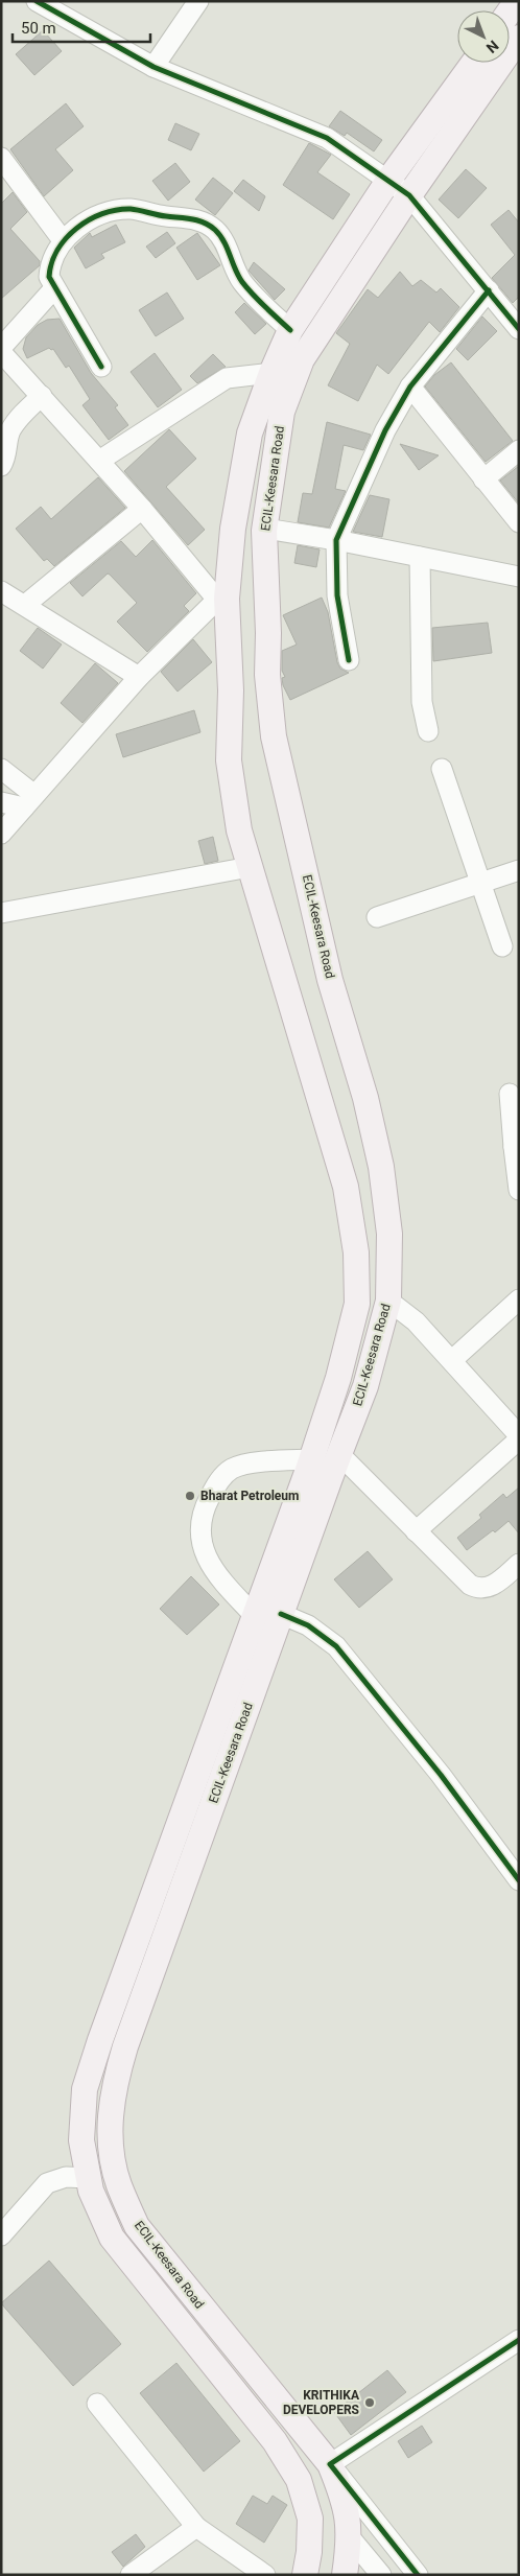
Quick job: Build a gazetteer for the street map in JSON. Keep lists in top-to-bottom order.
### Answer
{
  "streets": {
    "main road": ["ECIL-Keesara Road"]
  },
  "places": ["Bharat Petroleum", "KRITHIKA DEVELOPERS"],
  "scale_bar": "50 m",
  "north": "bottom right"
}
